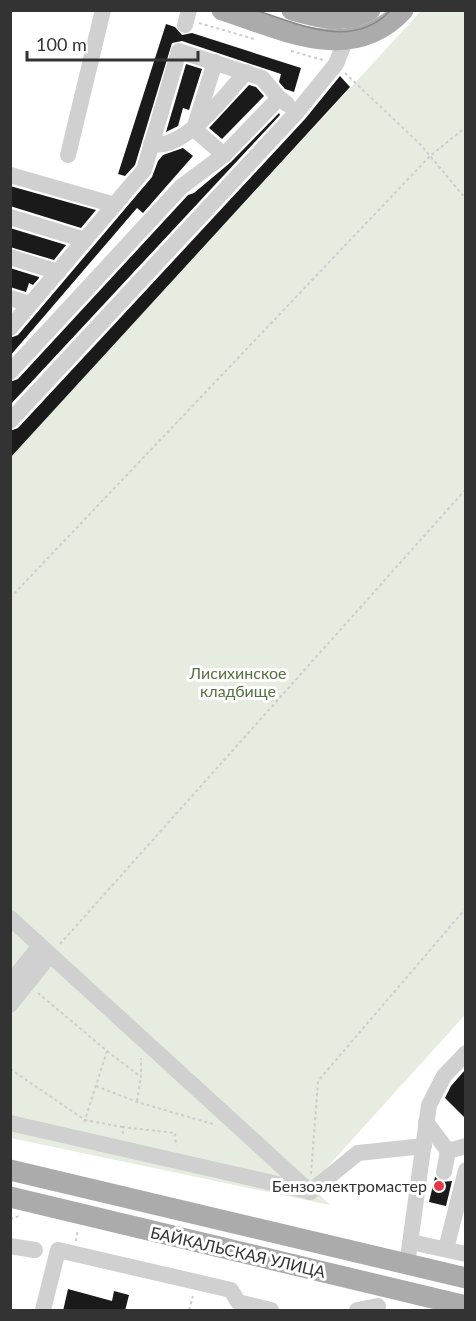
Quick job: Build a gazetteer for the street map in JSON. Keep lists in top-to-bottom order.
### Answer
{
  "streets": {
    "main road": ["БАЙКАЛЬСКАЯ УЛИЦА"]
  },
  "parks": ["Лисихинское кладбище"],
  "places": ["Бензоэлектромастер"],
  "scale_bar": "100 m"
}
